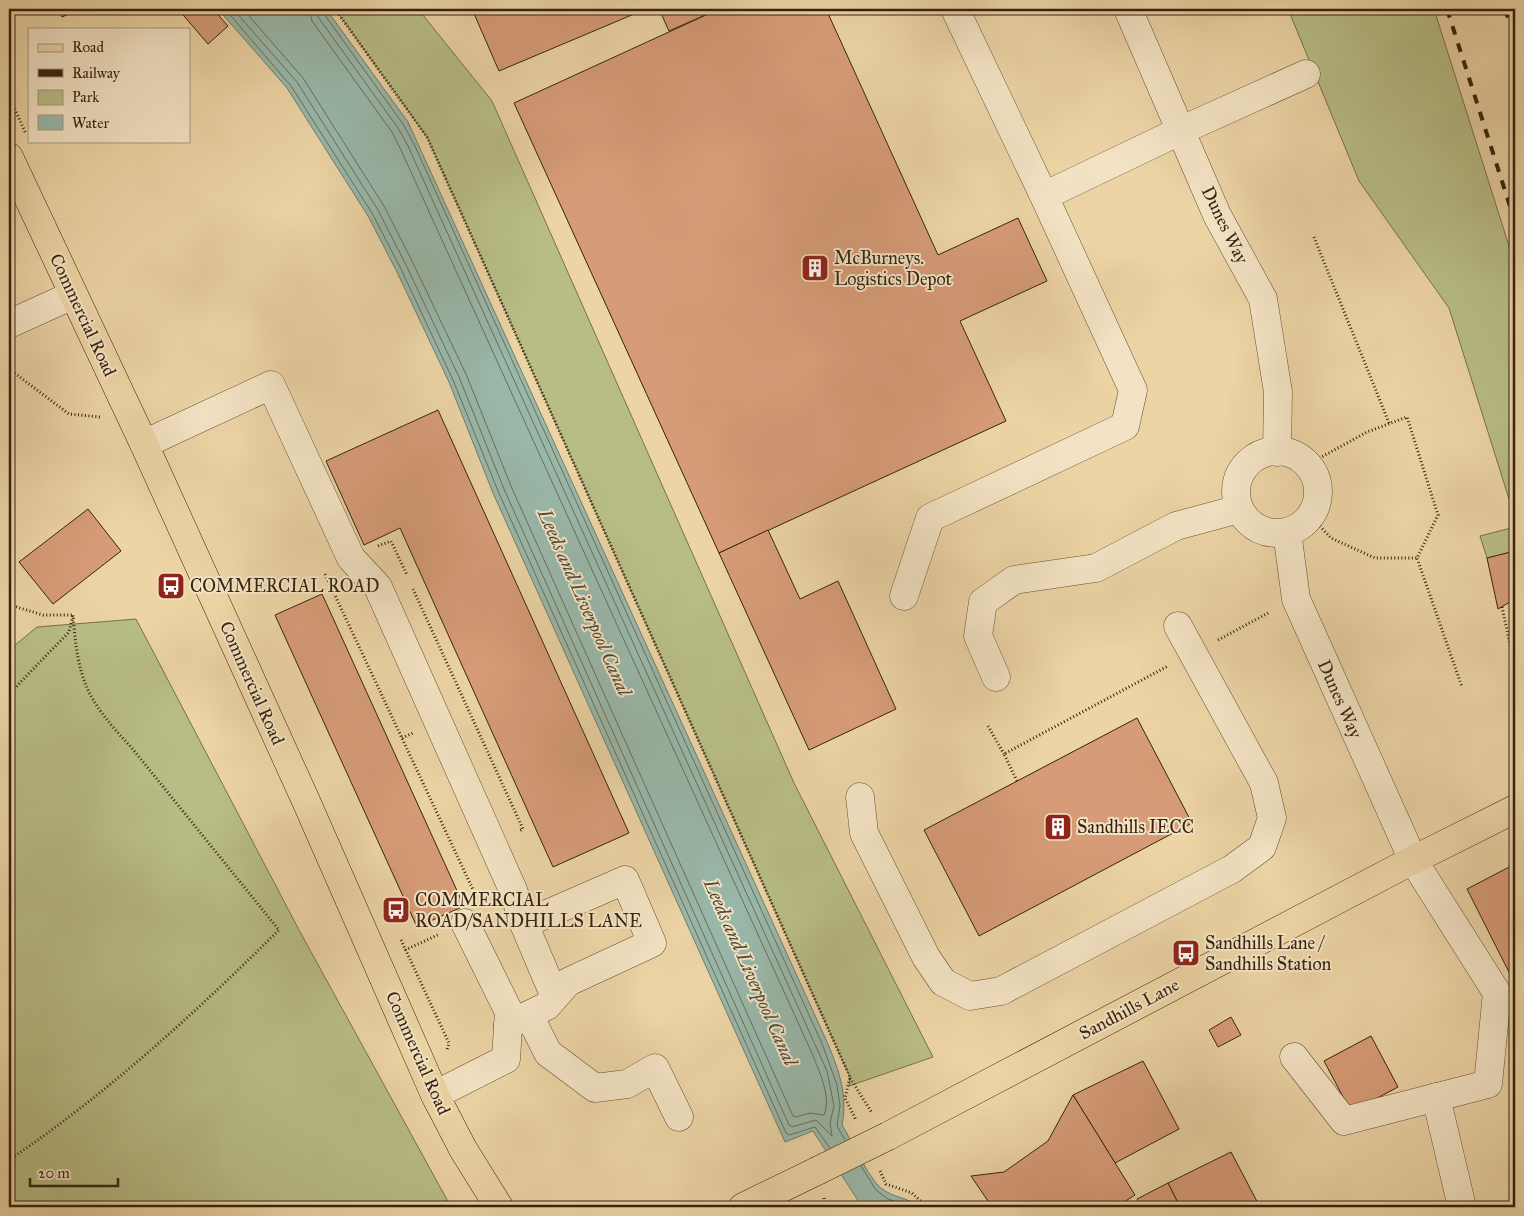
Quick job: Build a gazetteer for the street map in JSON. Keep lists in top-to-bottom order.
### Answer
{
  "streets": {
    "main road": ["Commercial Road", "Sandhills Lane"],
    "street": ["Dunes Way"]
  },
  "crossings": [
    ["Dunes Way", "Sandhills Lane"]
  ],
  "water": ["Leeds and Liverpool Canal"],
  "places": {
    "building": ["McBurneys. Logistics Depot", "Sandhills IECC"],
    "bus stop": ["COMMERCIAL ROAD", "COMMERCIAL ROAD/SANDHILLS LANE", "Sandhills Lane / Sandhills Station"]
  },
  "legend": [
    "Road",
    "Railway",
    "Park",
    "Water"
  ],
  "scale_bar": "20 m"
}
